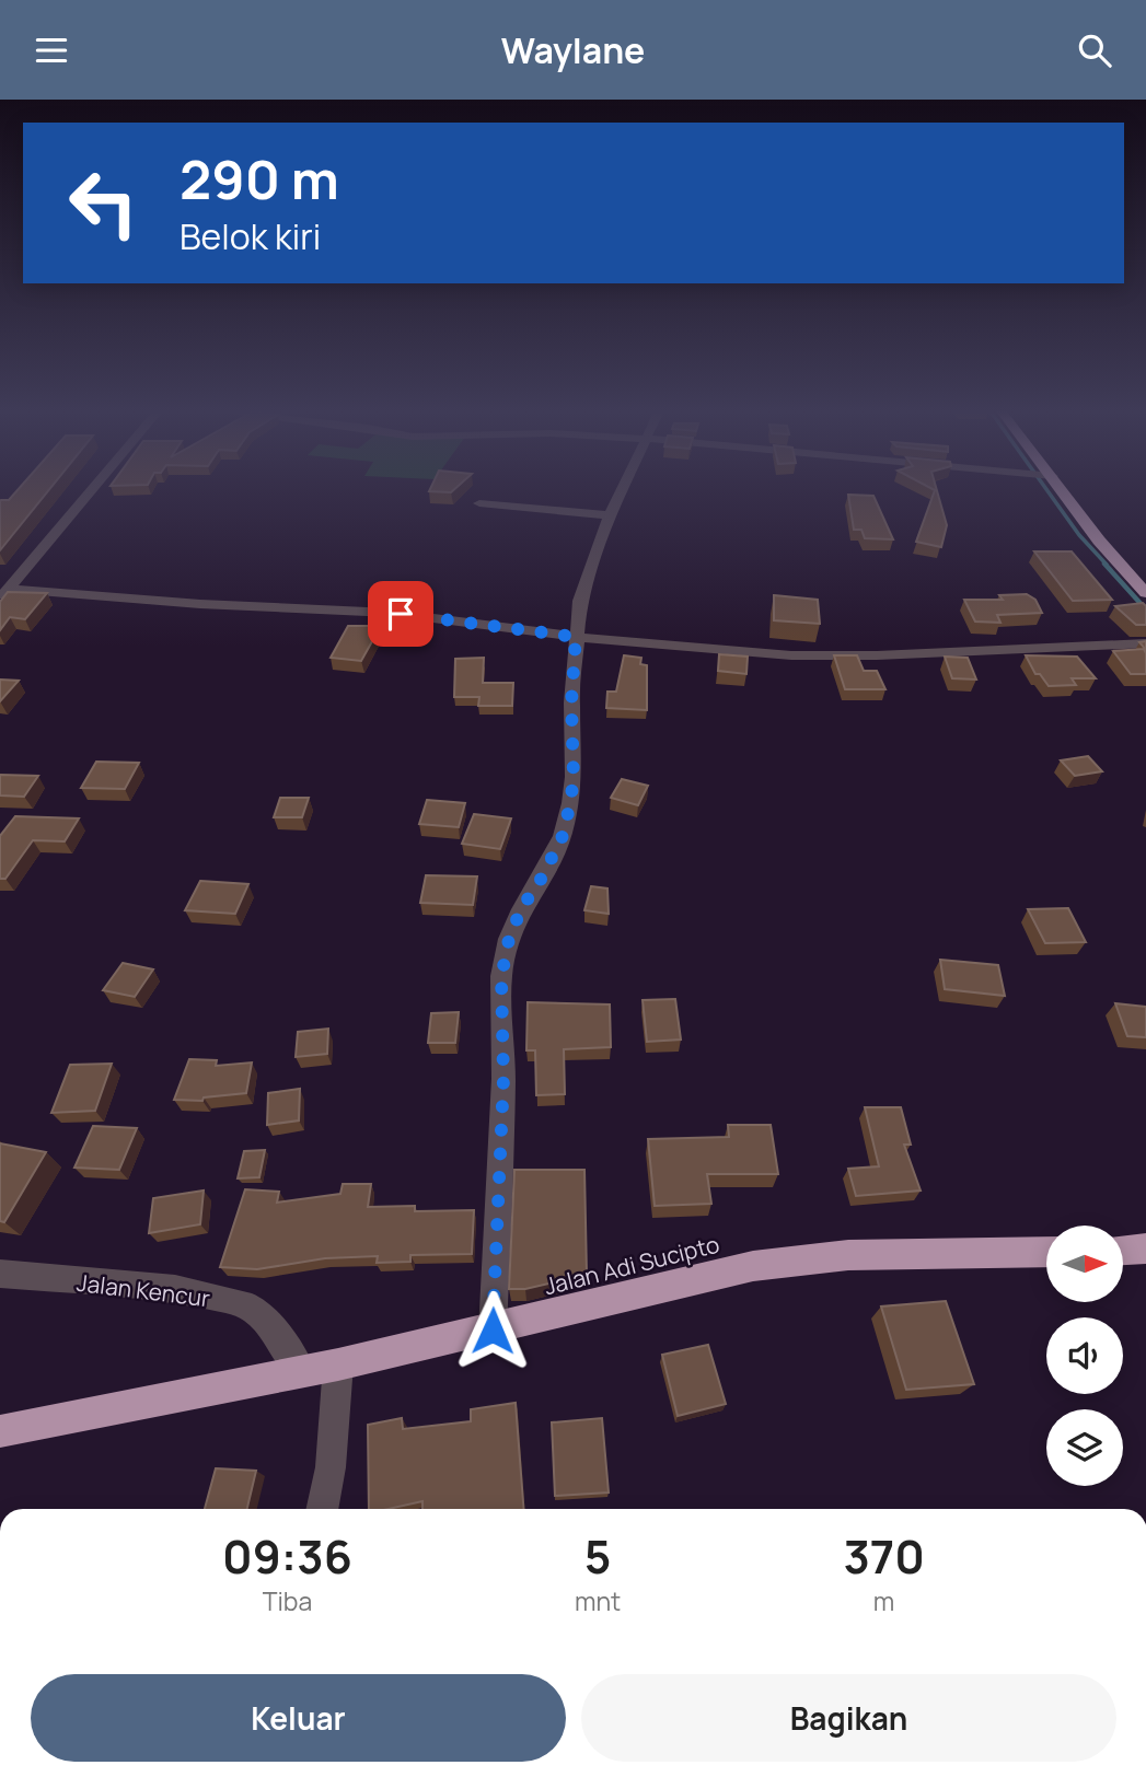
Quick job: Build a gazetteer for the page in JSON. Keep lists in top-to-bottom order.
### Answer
{
  "streets": {
    "highway": ["Jalan Adi Sucipto"],
    "street": ["Jalan Kencur"]
  },
  "crossings": [
    ["Jalan Adi Sucipto", "Jalan Kencur"]
  ],
  "north": "right",
  "page": {
    "header": "Waylane",
    "turn": ["290 m", "Belok kiri"],
    "eta": [
      "09:36",
      "Tiba",
      "5",
      "mnt",
      "370",
      "m"
    ],
    "buttons": ["Keluar", "Bagikan"]
  }
}
